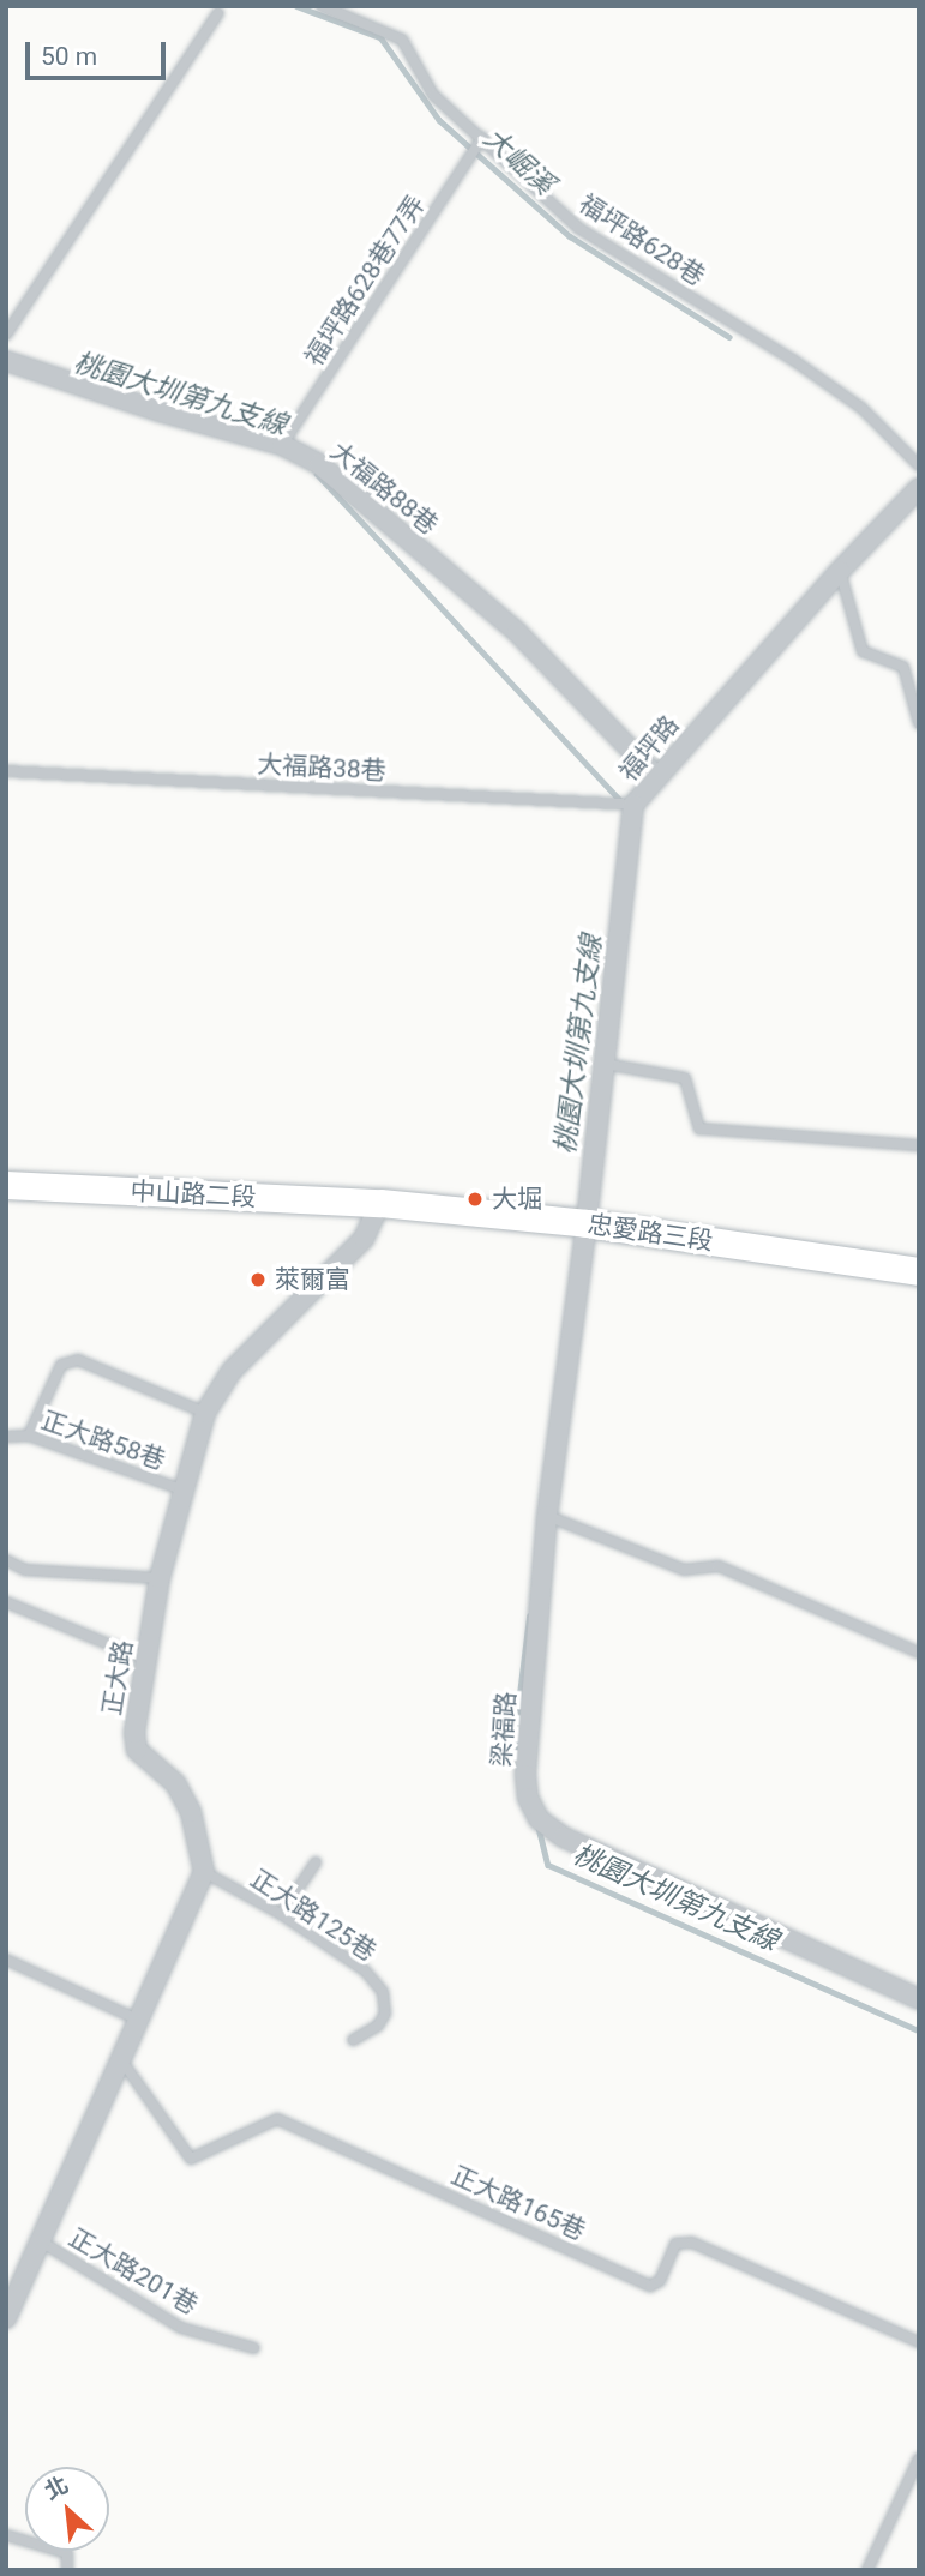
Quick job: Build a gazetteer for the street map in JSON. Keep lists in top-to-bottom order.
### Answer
{
  "streets": {
    "main road": ["中山路二段", "忠愛路三段"],
    "street": [
      "大福路88巷",
      "福坪路",
      "正大路",
      "梁福路"
    ],
    "lane": [
      "福坪路628巷",
      "福坪路628巷77弄",
      "大福路38巷",
      "正大路58巷",
      "正大路125巷",
      "正大路165巷",
      "正大路201巷"
    ]
  },
  "crossings": [
    ["福坪路628巷", "福坪路628巷77弄"],
    ["福坪路628巷77弄", "大福路88巷"],
    ["大福路88巷", "福坪路"],
    ["福坪路", "大福路38巷"],
    ["福坪路", "忠愛路三段"],
    ["福坪路", "梁福路"],
    ["中山路二段", "忠愛路三段"],
    ["中山路二段", "正大路"],
    ["忠愛路三段", "正大路"],
    ["忠愛路三段", "梁福路"],
    ["正大路58巷", "正大路"],
    ["正大路", "正大路125巷"]
  ],
  "water": ["大崛溪", "桃園大圳第九支線"],
  "places": ["大堀", "萊爾富"],
  "scale_bar": "50 m",
  "north": "top left"
}
